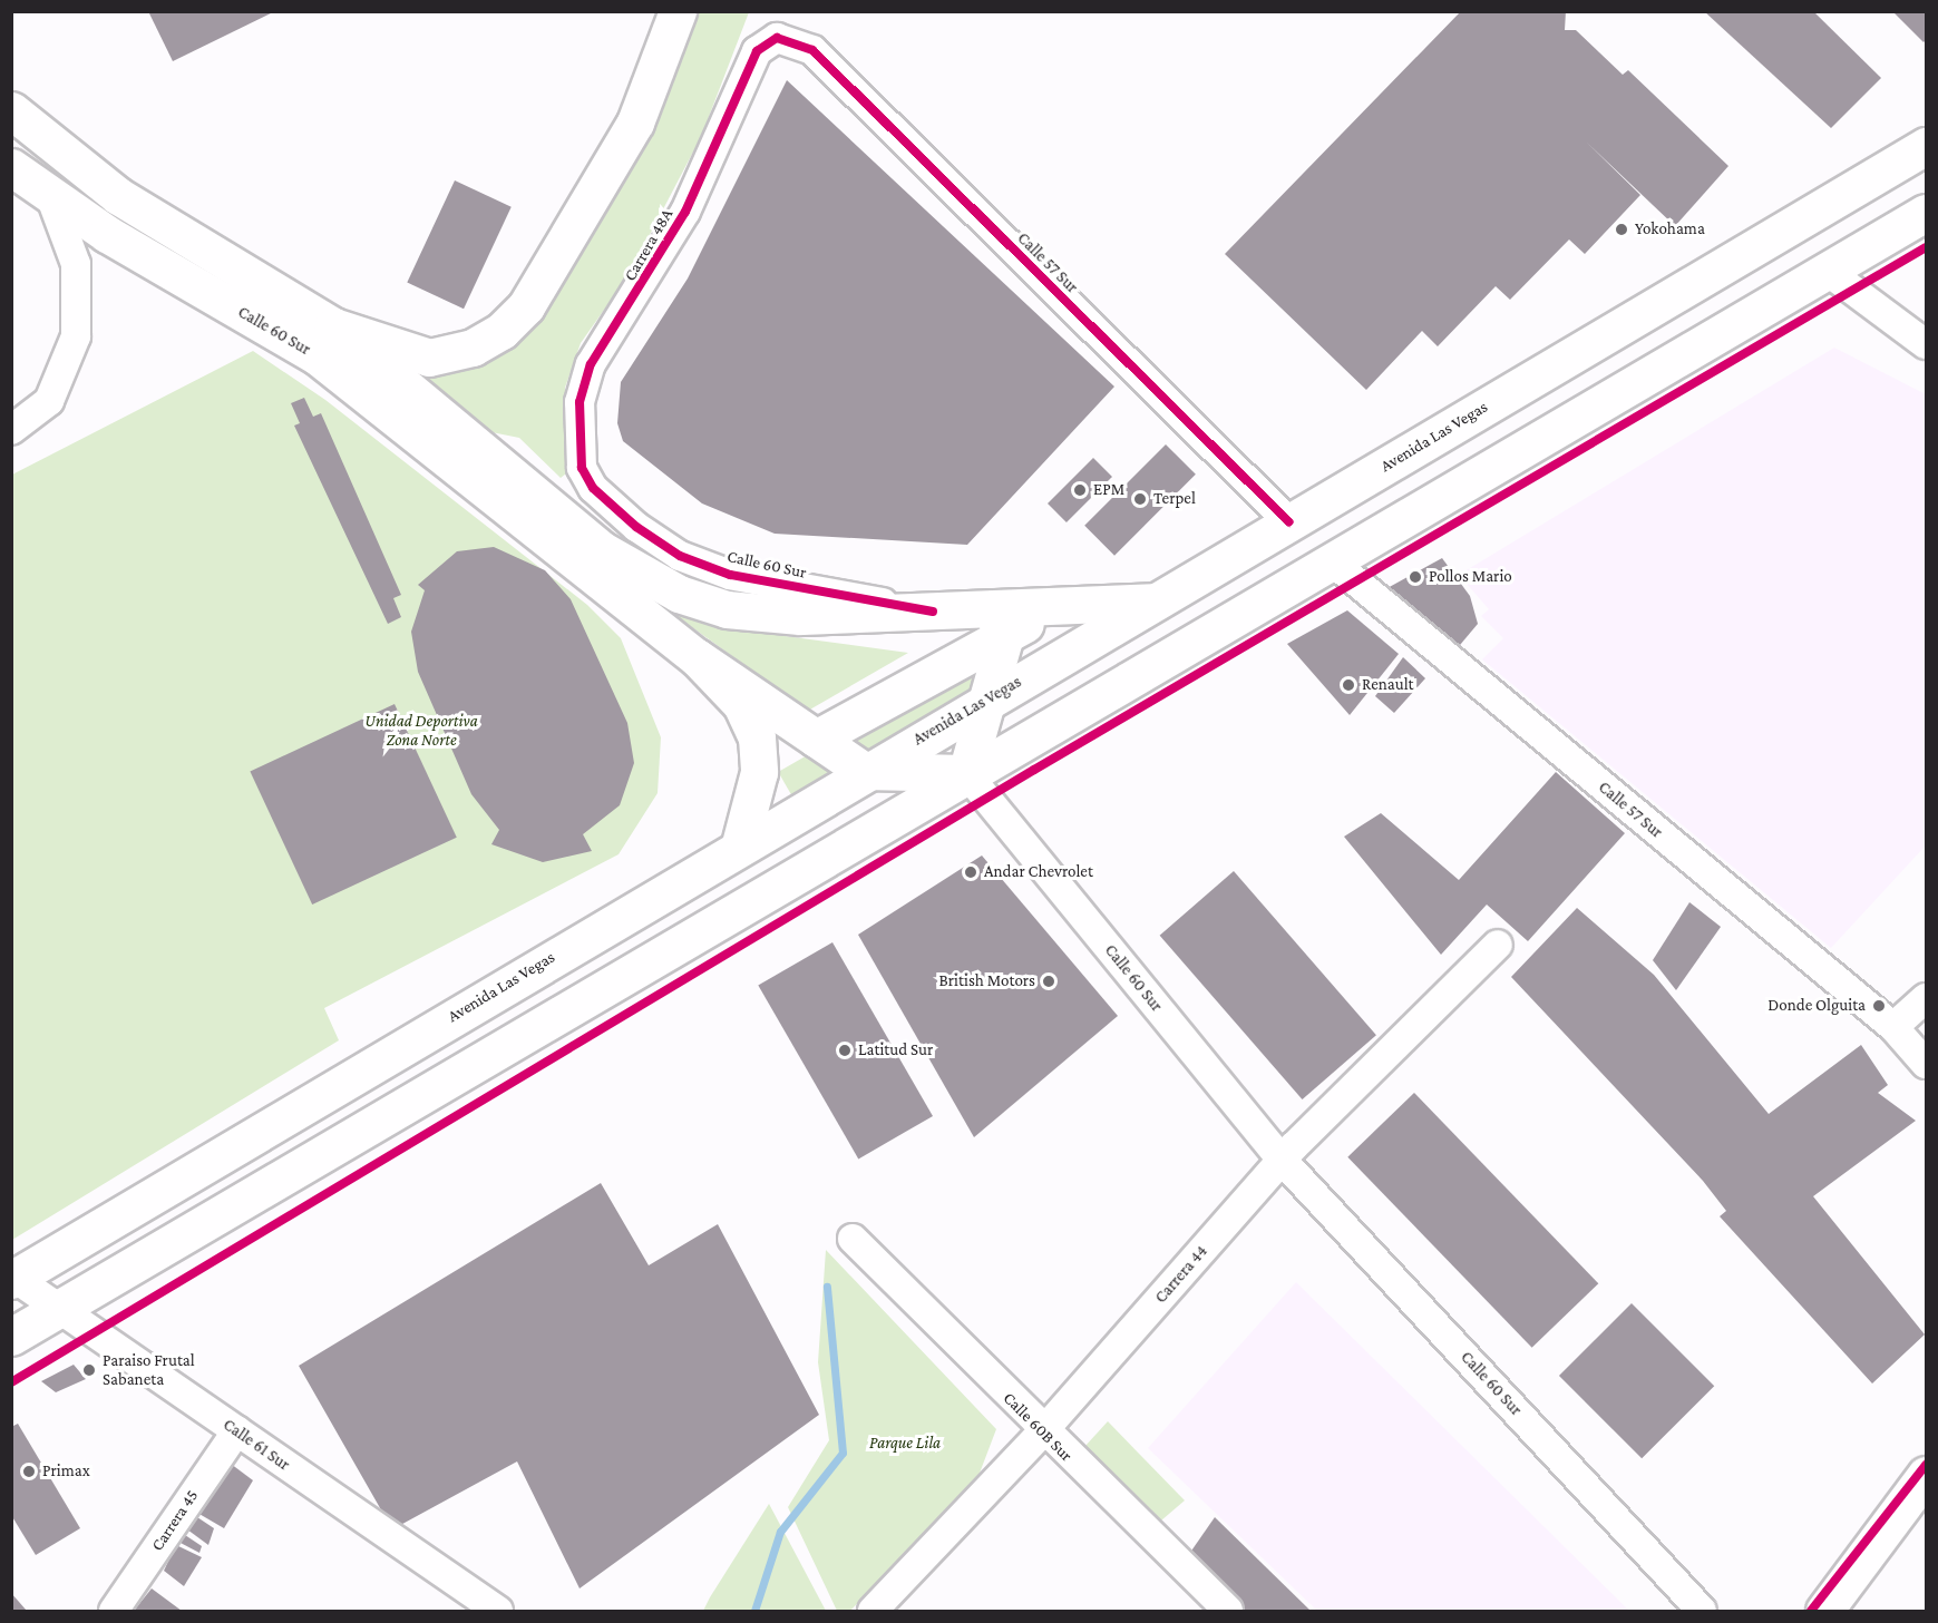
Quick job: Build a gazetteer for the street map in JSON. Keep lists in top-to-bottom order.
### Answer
{
  "streets": {
    "main road": ["Calle 60 Sur", "Avenida Las Vegas"],
    "street": [
      "Carrera 48A",
      "Calle 57 Sur",
      "Carrera 44",
      "Calle 60B Sur",
      "Calle 61 Sur",
      "Carrera 45"
    ]
  },
  "crossings": [
    ["Carrera 48A", "Calle 57 Sur"],
    ["Carrera 48A", "Calle 60 Sur"],
    ["Calle 57 Sur", "Avenida Las Vegas"],
    ["Calle 60 Sur", "Avenida Las Vegas"],
    ["Calle 60 Sur", "Carrera 44"],
    ["Avenida Las Vegas", "Calle 61 Sur"],
    ["Carrera 44", "Calle 60B Sur"],
    ["Calle 61 Sur", "Carrera 45"]
  ],
  "parks": ["Unidad Deportiva Zona Norte", "Parque Lila"],
  "places": [
    "Yokohama",
    "EPM",
    "Terpel",
    "Pollos Mario",
    "Renault",
    "Andar Chevrolet",
    "British Motors",
    "Donde Olguita",
    "Latitud Sur",
    "Paraiso Frutal Sabaneta",
    "Primax"
  ]
}
